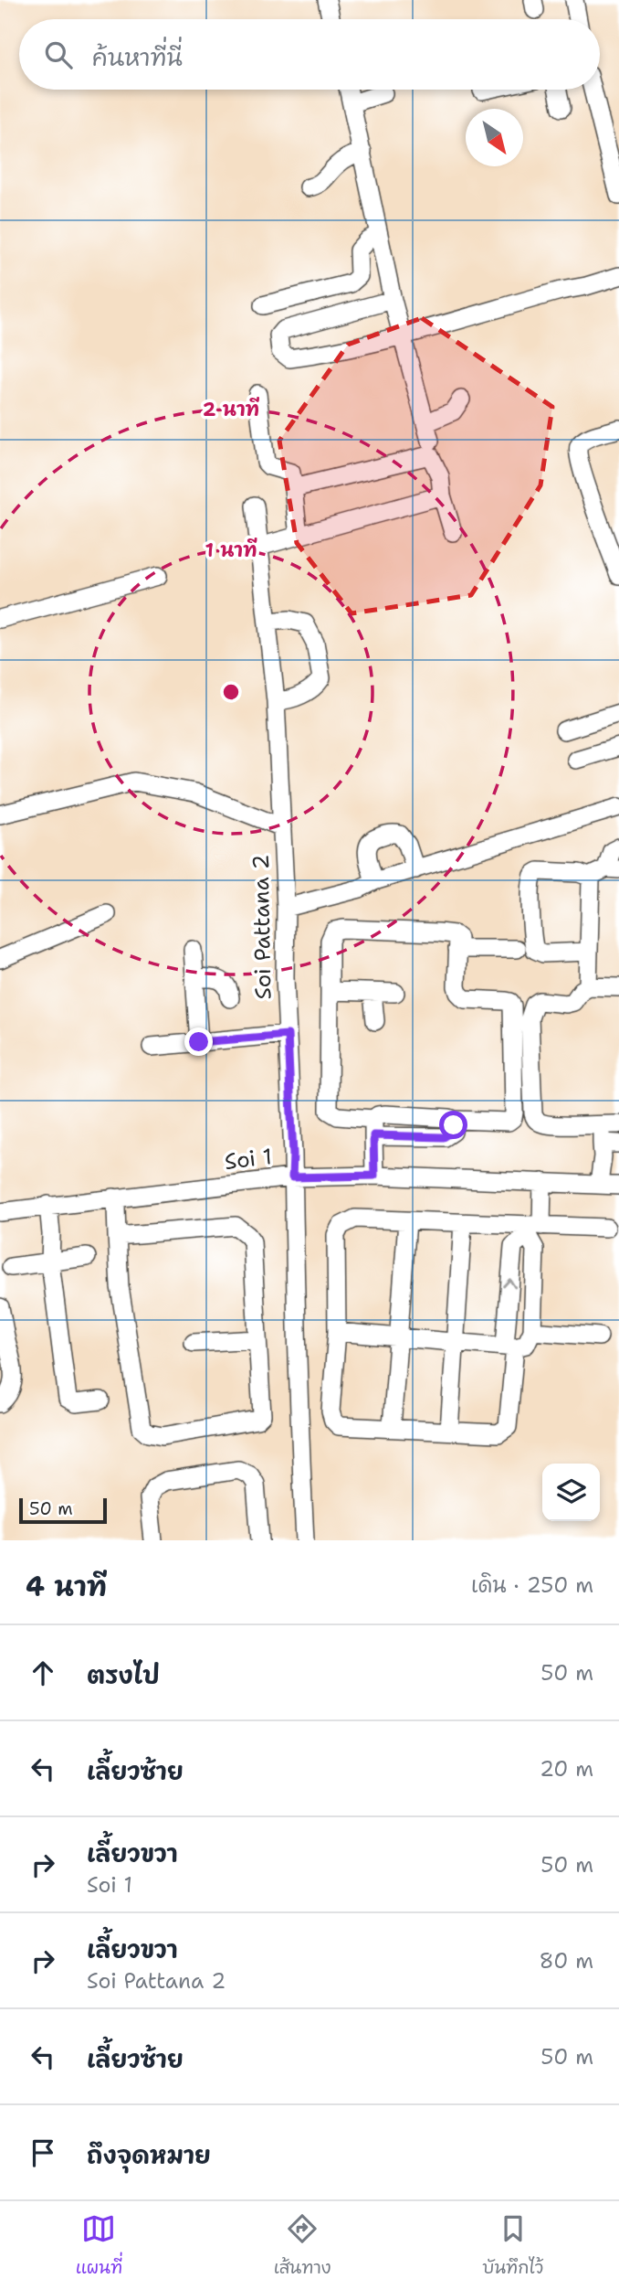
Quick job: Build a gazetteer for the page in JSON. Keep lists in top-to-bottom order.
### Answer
{
  "streets": {
    "street": ["Soi Pattana 2", "Soi 1"]
  },
  "crossings": [
    ["Soi Pattana 2", "Soi 1"]
  ],
  "scale_bar": "50 m",
  "north": "bottom right",
  "page": {
    "search": "ค้นหาที่นี่",
    "scale": "50 m",
    "heading": ["4 นาที", "เดิน · 250 m"],
    "list": [
      ["ตรงไป", "50 m"],
      ["เลี้ยวซ้าย", "20 m"],
      ["เลี้ยวขวา", "Soi 1", "50 m"],
      ["เลี้ยวขวา", "Soi Pattana 2", "80 m"],
      ["เลี้ยวซ้าย", "50 m"],
      "ถึงจุดหมาย"
    ],
    "nav": ["แผนที่", "เส้นทาง", "บันทึกไว้"]
  },
  "rings": ["2 นาที", "1 นาที"]
}
